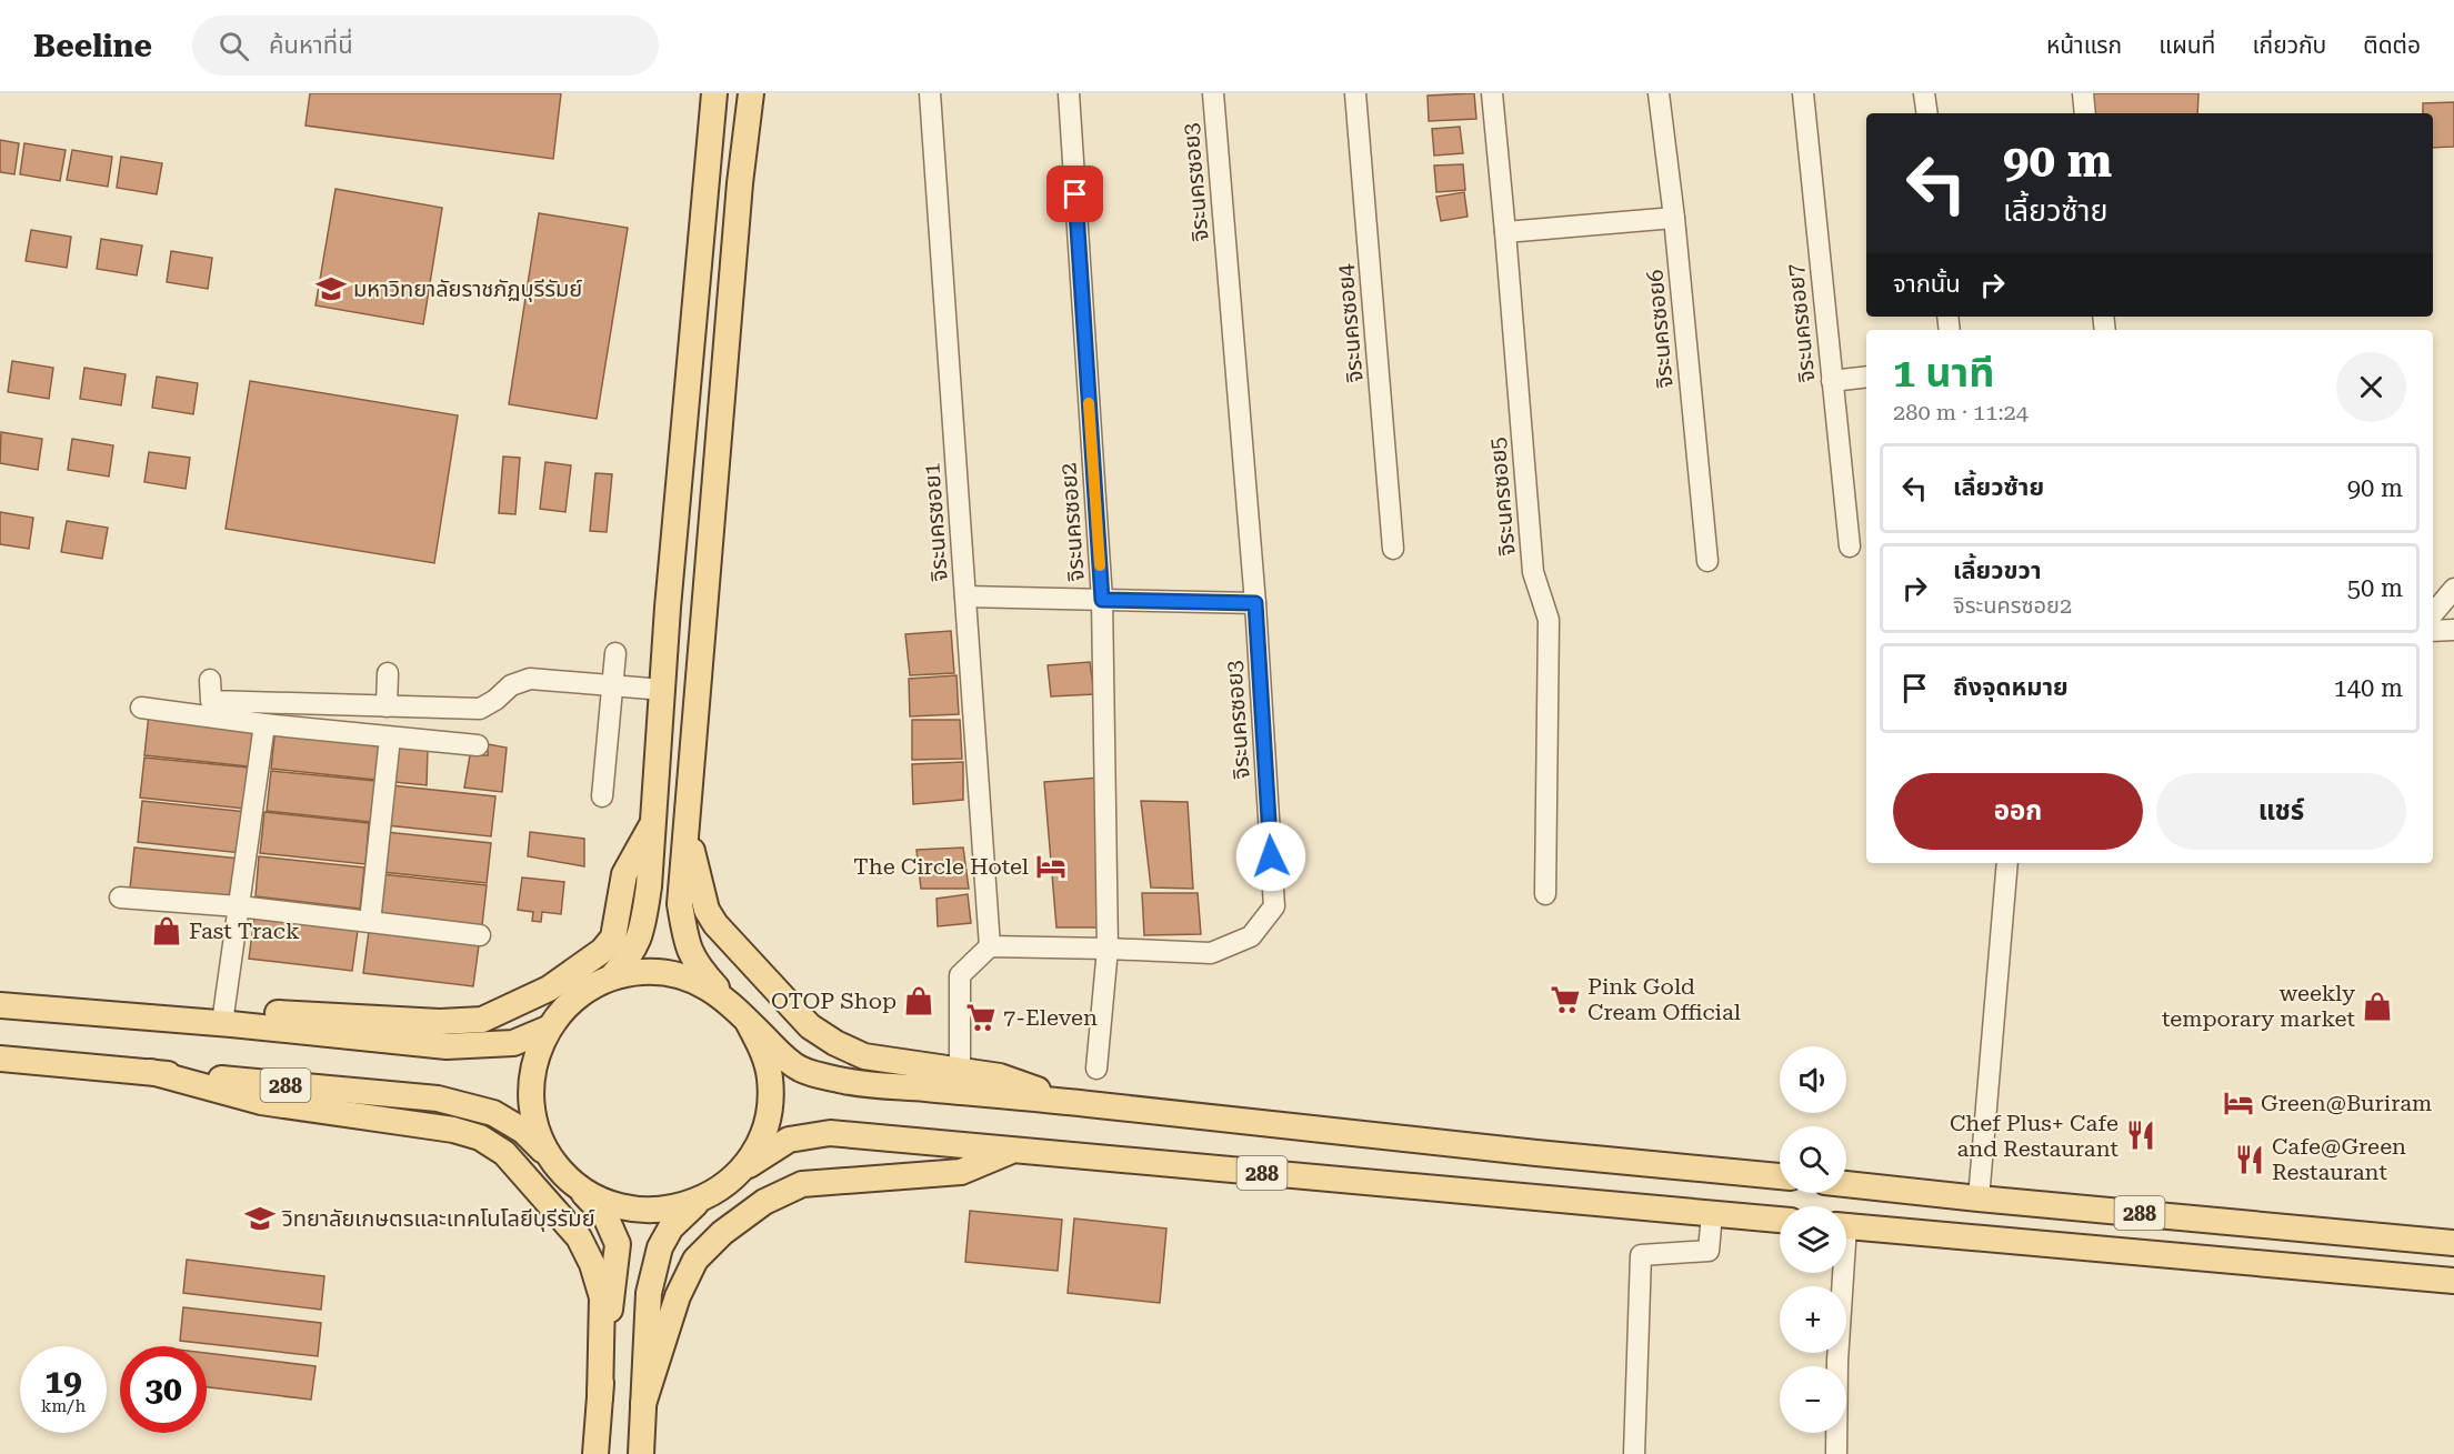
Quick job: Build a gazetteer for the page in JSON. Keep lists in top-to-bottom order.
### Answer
{
  "streets": {
    "main road": ["288"],
    "street": [
      "จิระนครซอย3",
      "จิระนครซอย4",
      "จิระนครซอย7",
      "จิระนครซอย6",
      "จิระนครซอย5",
      "จิระนครซอย1",
      "จิระนครซอย2"
    ]
  },
  "crossings": [
    ["จิระนครซอย3", "จิระนครซอย1"],
    ["จิระนครซอย3", "จิระนครซอย2"]
  ],
  "places": {
    "school or university": ["มหาวิทยาลัยราชภัฏบุรีรัมย์", "วิทยาลัยเกษตรและเทคโนโลยีบุรีรัมย์"],
    "hotel": ["The Circle Hotel", "Green@Buriram"],
    "shop": ["Fast Track", "OTOP Shop", "weekly temporary market"],
    "supermarket": ["Pink Gold Cream Official", "7-Eleven"],
    "restaurant": ["Chef Plus+ Cafe and Restaurant", "Cafe@Green Restaurant"]
  },
  "page": {
    "header": "Beeline",
    "search": "ค้นหาที่นี่",
    "nav": [
      "หน้าแรก",
      "แผนที่",
      "เกี่ยวกับ",
      "ติดต่อ"
    ],
    "turn": ["90 m", "เลี้ยวซ้าย"],
    "then": "จากนั้น",
    "heading": ["1 นาที", "280 m · 11:24"],
    "list": [
      {
        "name": "เลี้ยวซ้าย",
        "value": "90 m"
      },
      {
        "name": "เลี้ยวขวา",
        "note": "จิระนครซอย2",
        "value": "50 m"
      },
      {
        "name": "ถึงจุดหมาย",
        "value": "140 m"
      }
    ],
    "buttons": ["ออก", "แชร์"],
    "map_buttons": ["+", "−"],
    "speed": "19 km/h",
    "limit": "30"
  }
}
